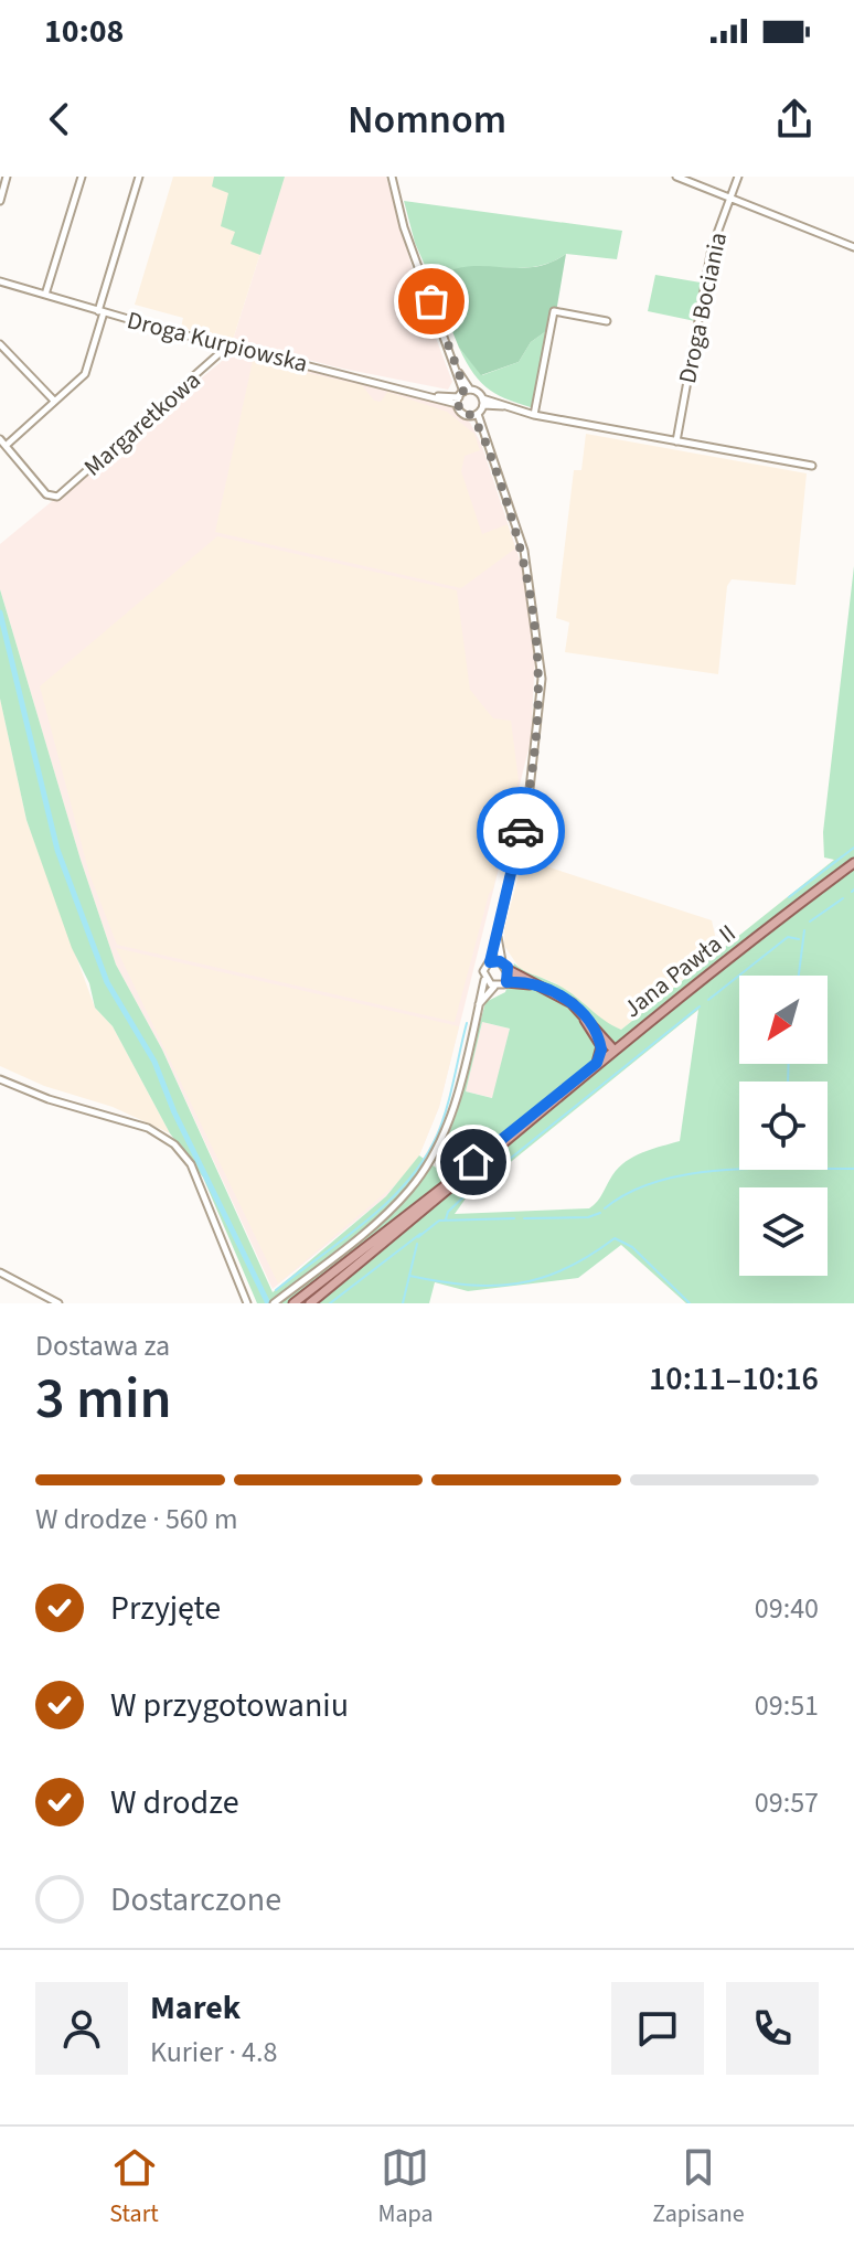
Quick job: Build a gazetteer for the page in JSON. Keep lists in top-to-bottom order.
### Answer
{
  "streets": {
    "main road": ["Jana Pawła II"],
    "street": ["Droga Bociania", "Droga Kurpiowska", "Margaretkowa"]
  },
  "crossings": [
    ["Droga Kurpiowska", "Margaretkowa"]
  ],
  "north": "bottom left",
  "page": {
    "status": "10:08",
    "header": "Nomnom",
    "heading": ["3 min", "Dostawa za", "10:11–10:16"],
    "panel": ["Marek", "Kurier · 4.8"],
    "bar": "W drodze · 560 m",
    "list": [
      ["Przyjęte", "09:40"],
      ["W przygotowaniu", "09:51"],
      ["W drodze", "09:57"],
      "Dostarczone"
    ],
    "tabs": ["Start", "Mapa", "Zapisane"]
  }
}
